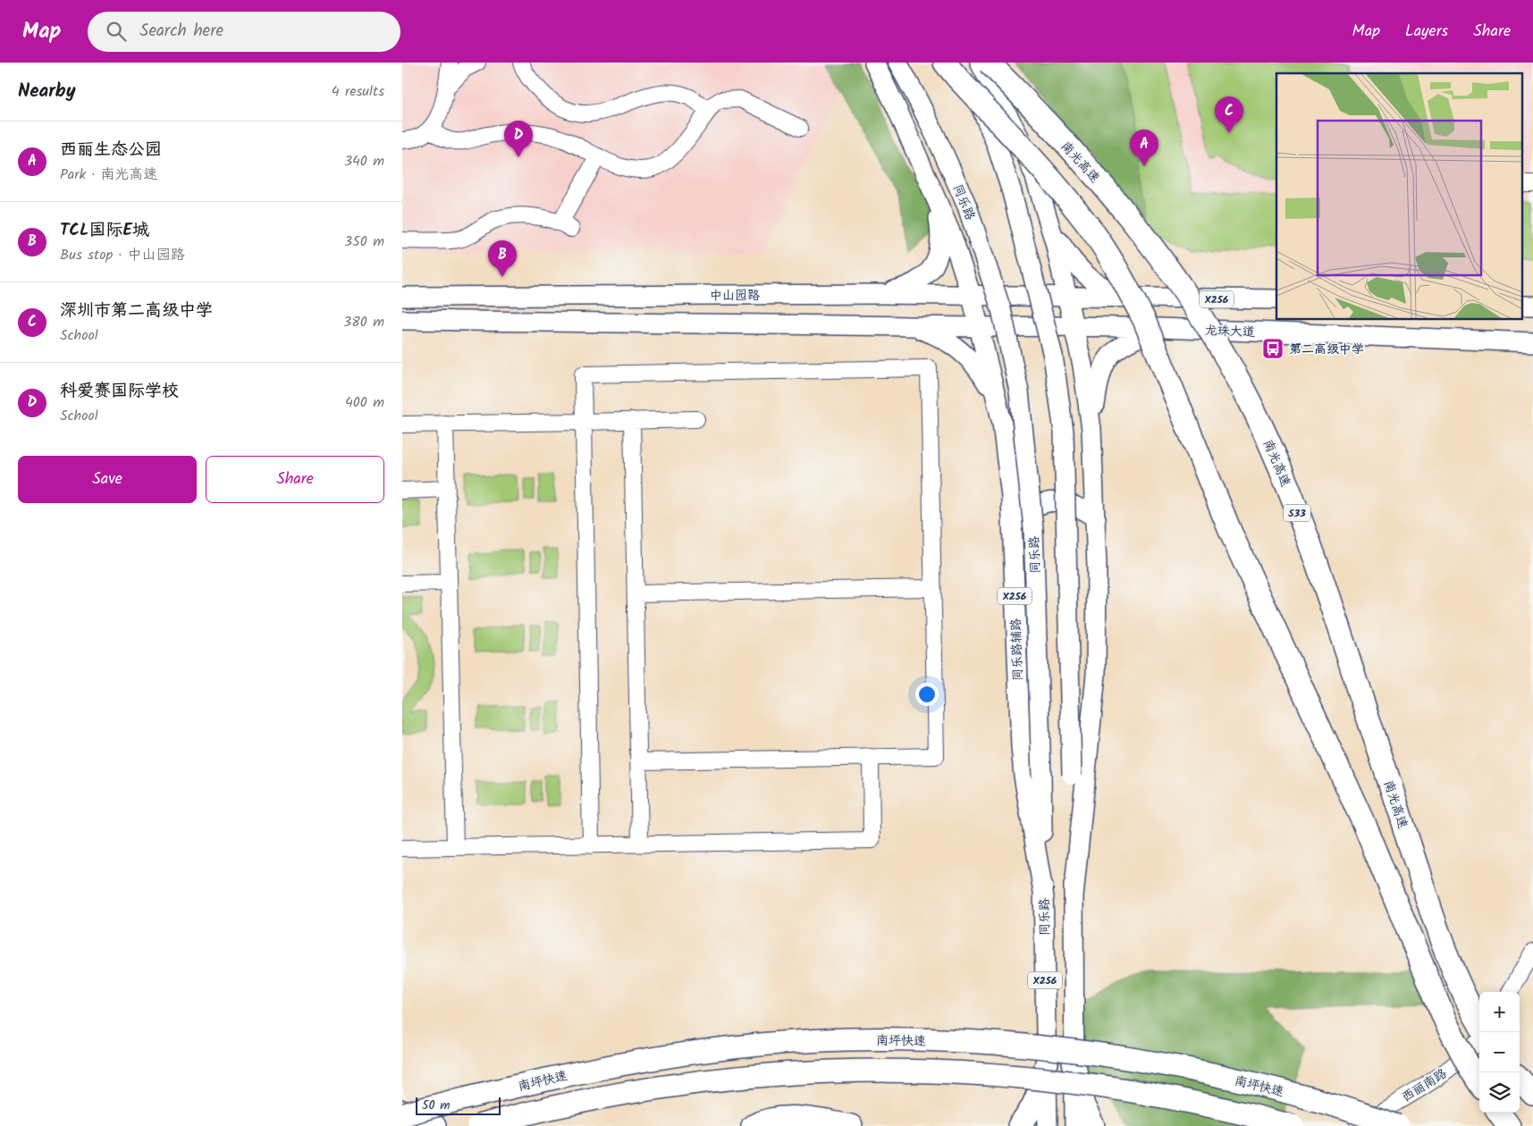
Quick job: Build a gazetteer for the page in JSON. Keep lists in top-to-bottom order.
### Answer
{
  "streets": {
    "highway": ["南光高速", "S33", "南坪快速"],
    "main road": [
      "同乐路",
      "中山园路",
      "X256",
      "龙珠大道",
      "同乐路辅路"
    ],
    "street": ["西丽南路"]
  },
  "crossings": [
    ["同乐路", "同乐路辅路"],
    ["中山园路", "X256"],
    ["中山园路", "同乐路辅路"],
    ["X256", "龙珠大道"],
    ["龙珠大道", "同乐路辅路"]
  ],
  "places": {
    "bus stop": ["第二高级中学"]
  },
  "scale_bar": "50 m",
  "page": {
    "header": "Map",
    "search": "Search here",
    "nav": ["Map", "Layers", "Share"],
    "heading": ["Nearby", "4 results"],
    "pins": [
      "C",
      "D",
      "A",
      "B"
    ],
    "list": [
      {
        "mark": "A",
        "name": "西丽生态公园",
        "note": "Park · 南光高速",
        "value": "340 m"
      },
      {
        "mark": "B",
        "name": "TCL国际E城",
        "note": "Bus stop · 中山园路",
        "value": "350 m"
      },
      {
        "mark": "C",
        "name": "深圳市第二高级中学",
        "note": "School",
        "value": "380 m"
      },
      {
        "mark": "D",
        "name": "科爱赛国际学校",
        "note": "School",
        "value": "400 m"
      }
    ],
    "buttons": ["Save", "Share"],
    "map_buttons": ["+", "−"],
    "scale": "50 m"
  }
}
